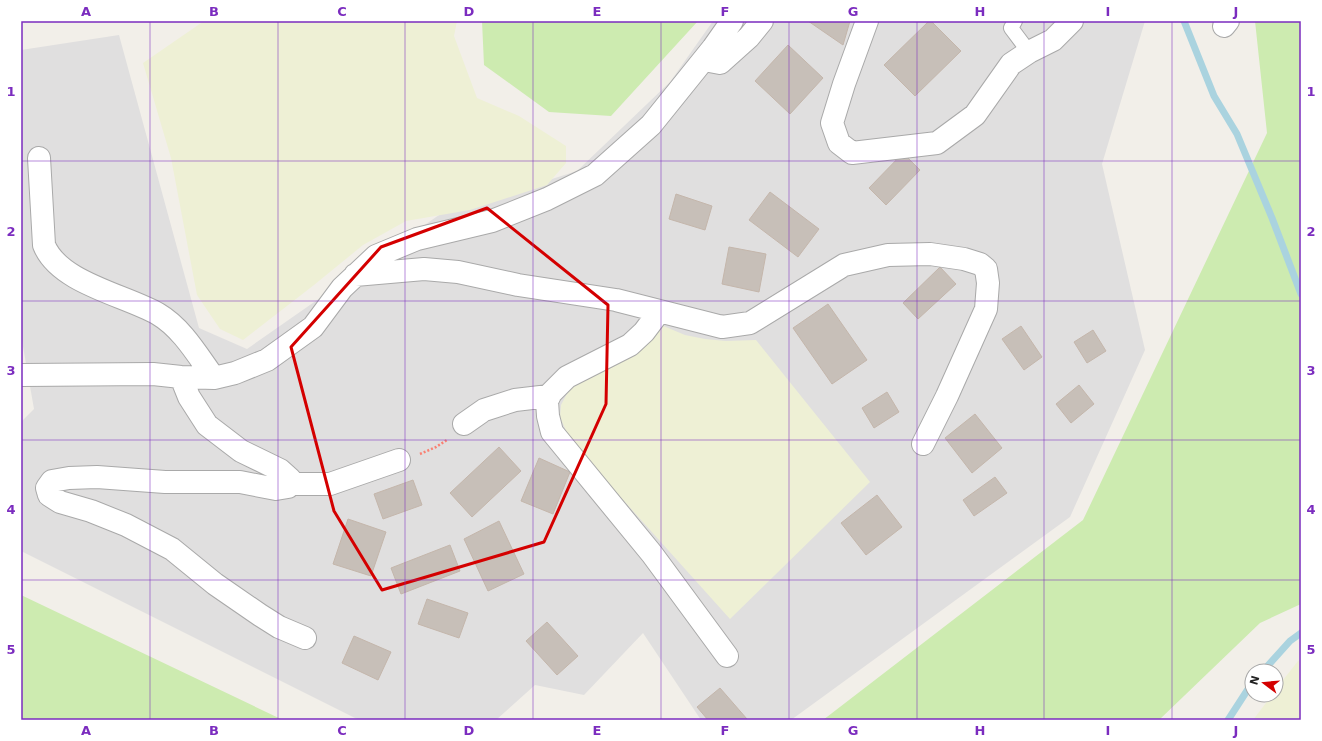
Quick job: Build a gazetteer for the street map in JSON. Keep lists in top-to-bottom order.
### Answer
{
  "north": "left",
  "grid": {
    "columns": [
      "A",
      "B",
      "C",
      "D",
      "E",
      "F",
      "G",
      "H",
      "I",
      "J"
    ],
    "rows": [
      "1",
      "2",
      "3",
      "4",
      "5"
    ]
  }
}
